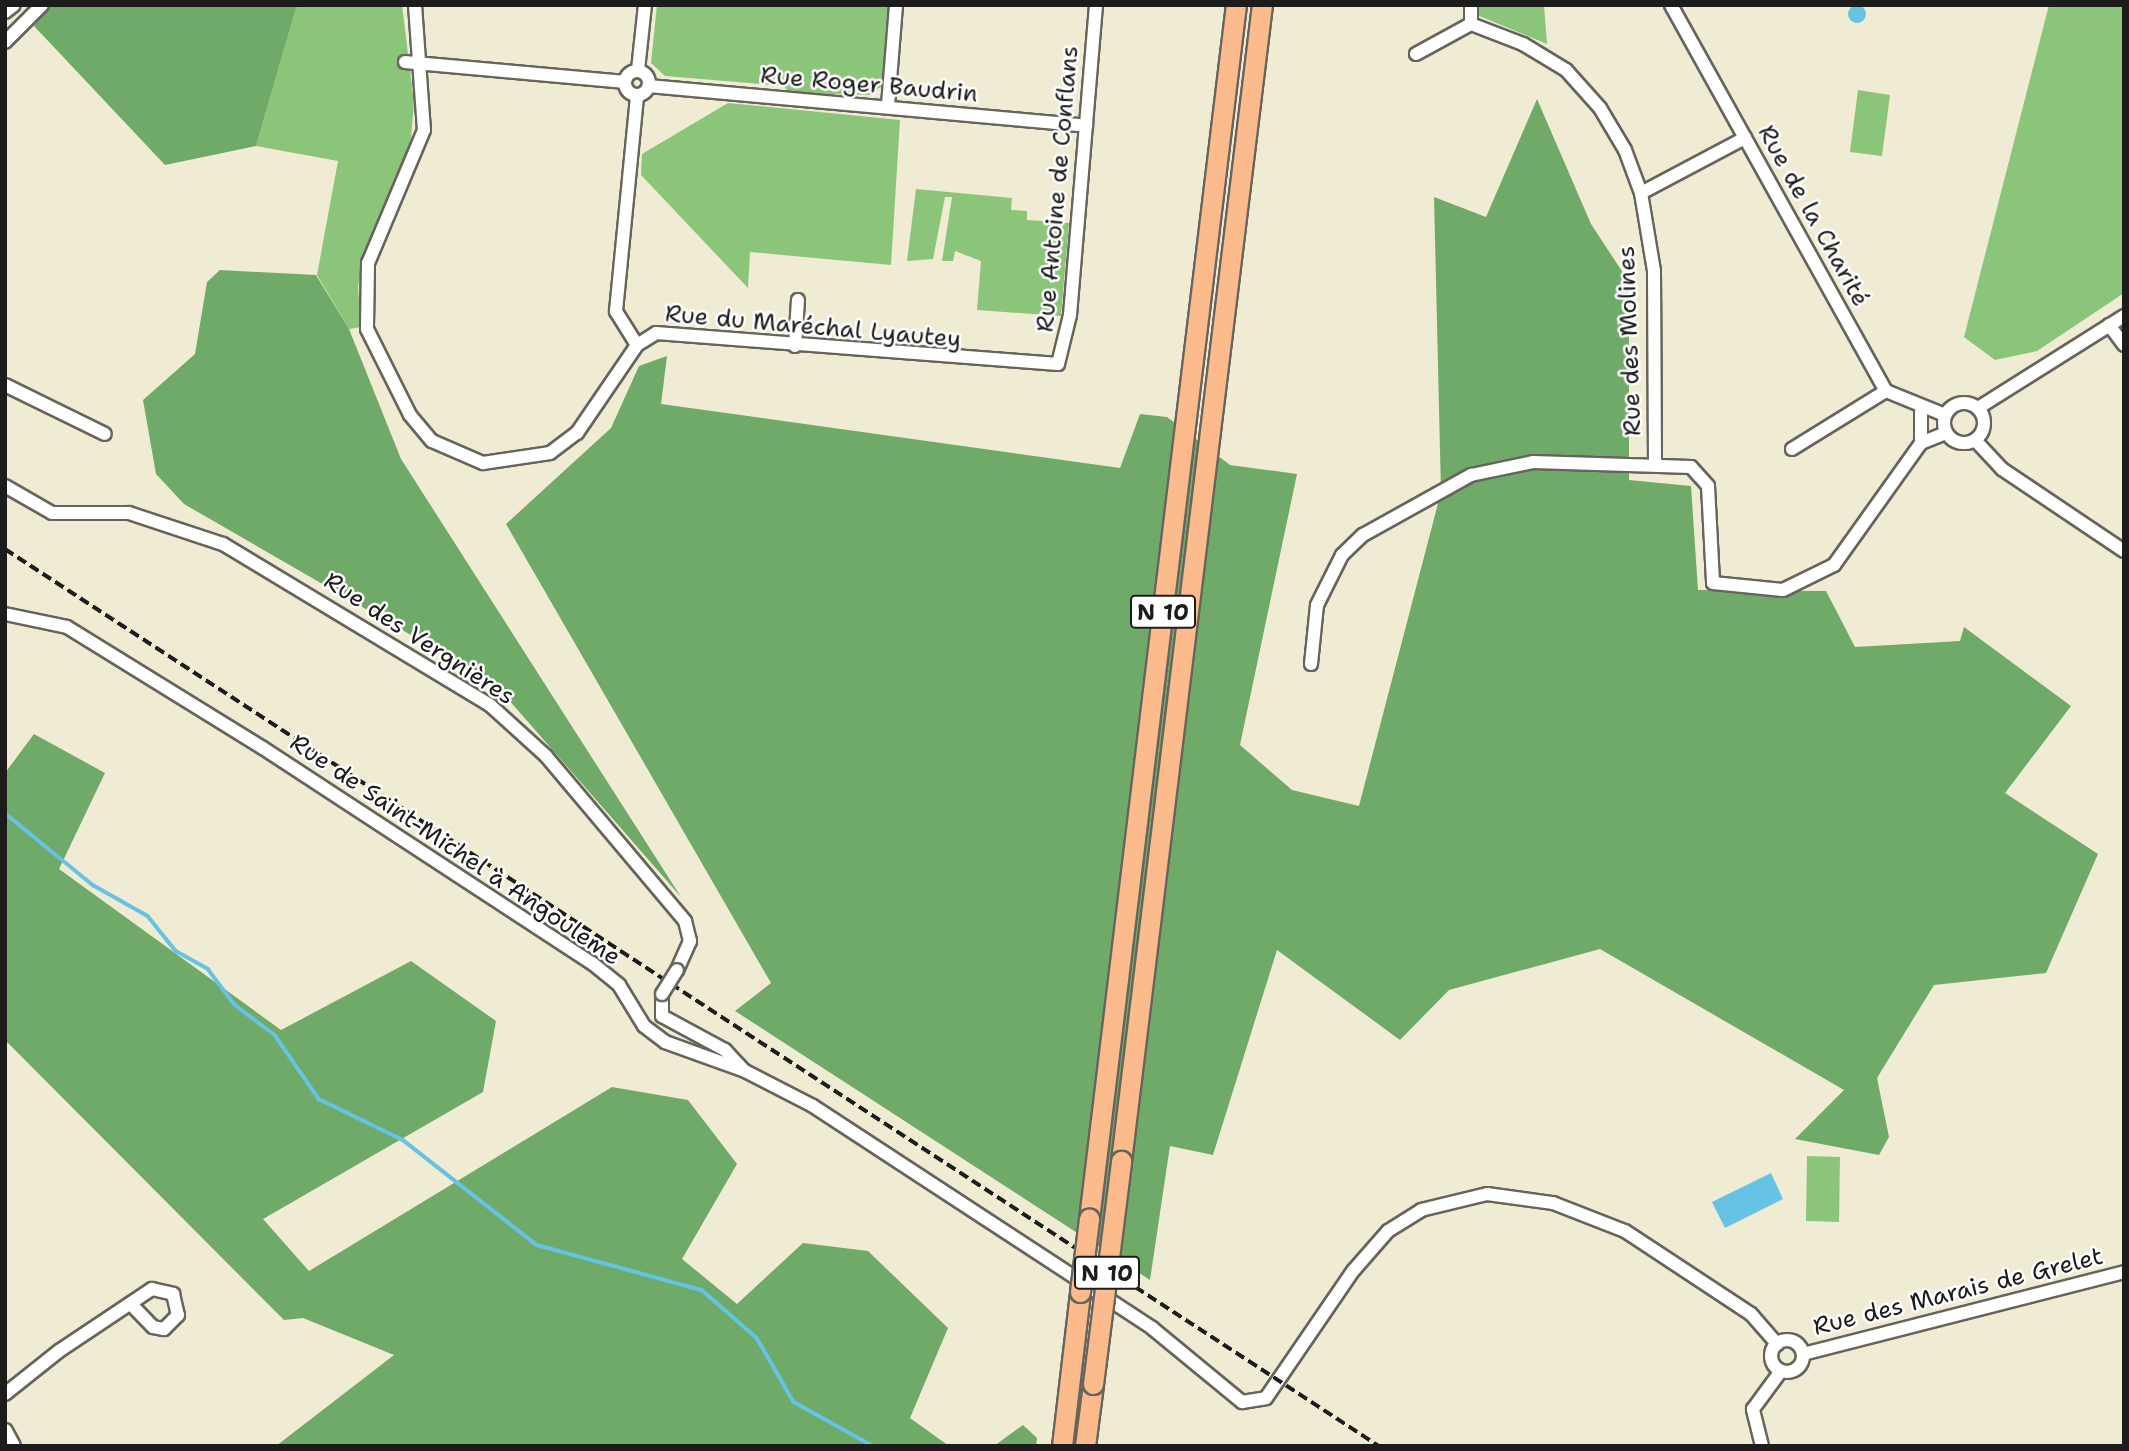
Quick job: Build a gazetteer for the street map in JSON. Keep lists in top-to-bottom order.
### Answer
{
  "streets": {
    "highway": ["N 10"],
    "street": [
      "Rue Roger Baudrin",
      "Rue Antoine de Conflans",
      "Rue de la Charité",
      "Rue du Maréchal Lyautey",
      "Rue des Molines",
      "Rue des Vergnières",
      "Rue de Saint-Michel à Angouleme",
      "Rue des Marais de Grelet"
    ]
  },
  "crossings": [
    ["Rue Roger Baudrin", "Rue Antoine de Conflans"],
    ["Rue Antoine de Conflans", "Rue du Maréchal Lyautey"],
    ["Rue des Vergnières", "Rue de Saint-Michel à Angouleme"],
    ["Rue de Saint-Michel à Angouleme", "Rue des Marais de Grelet"]
  ]
}
